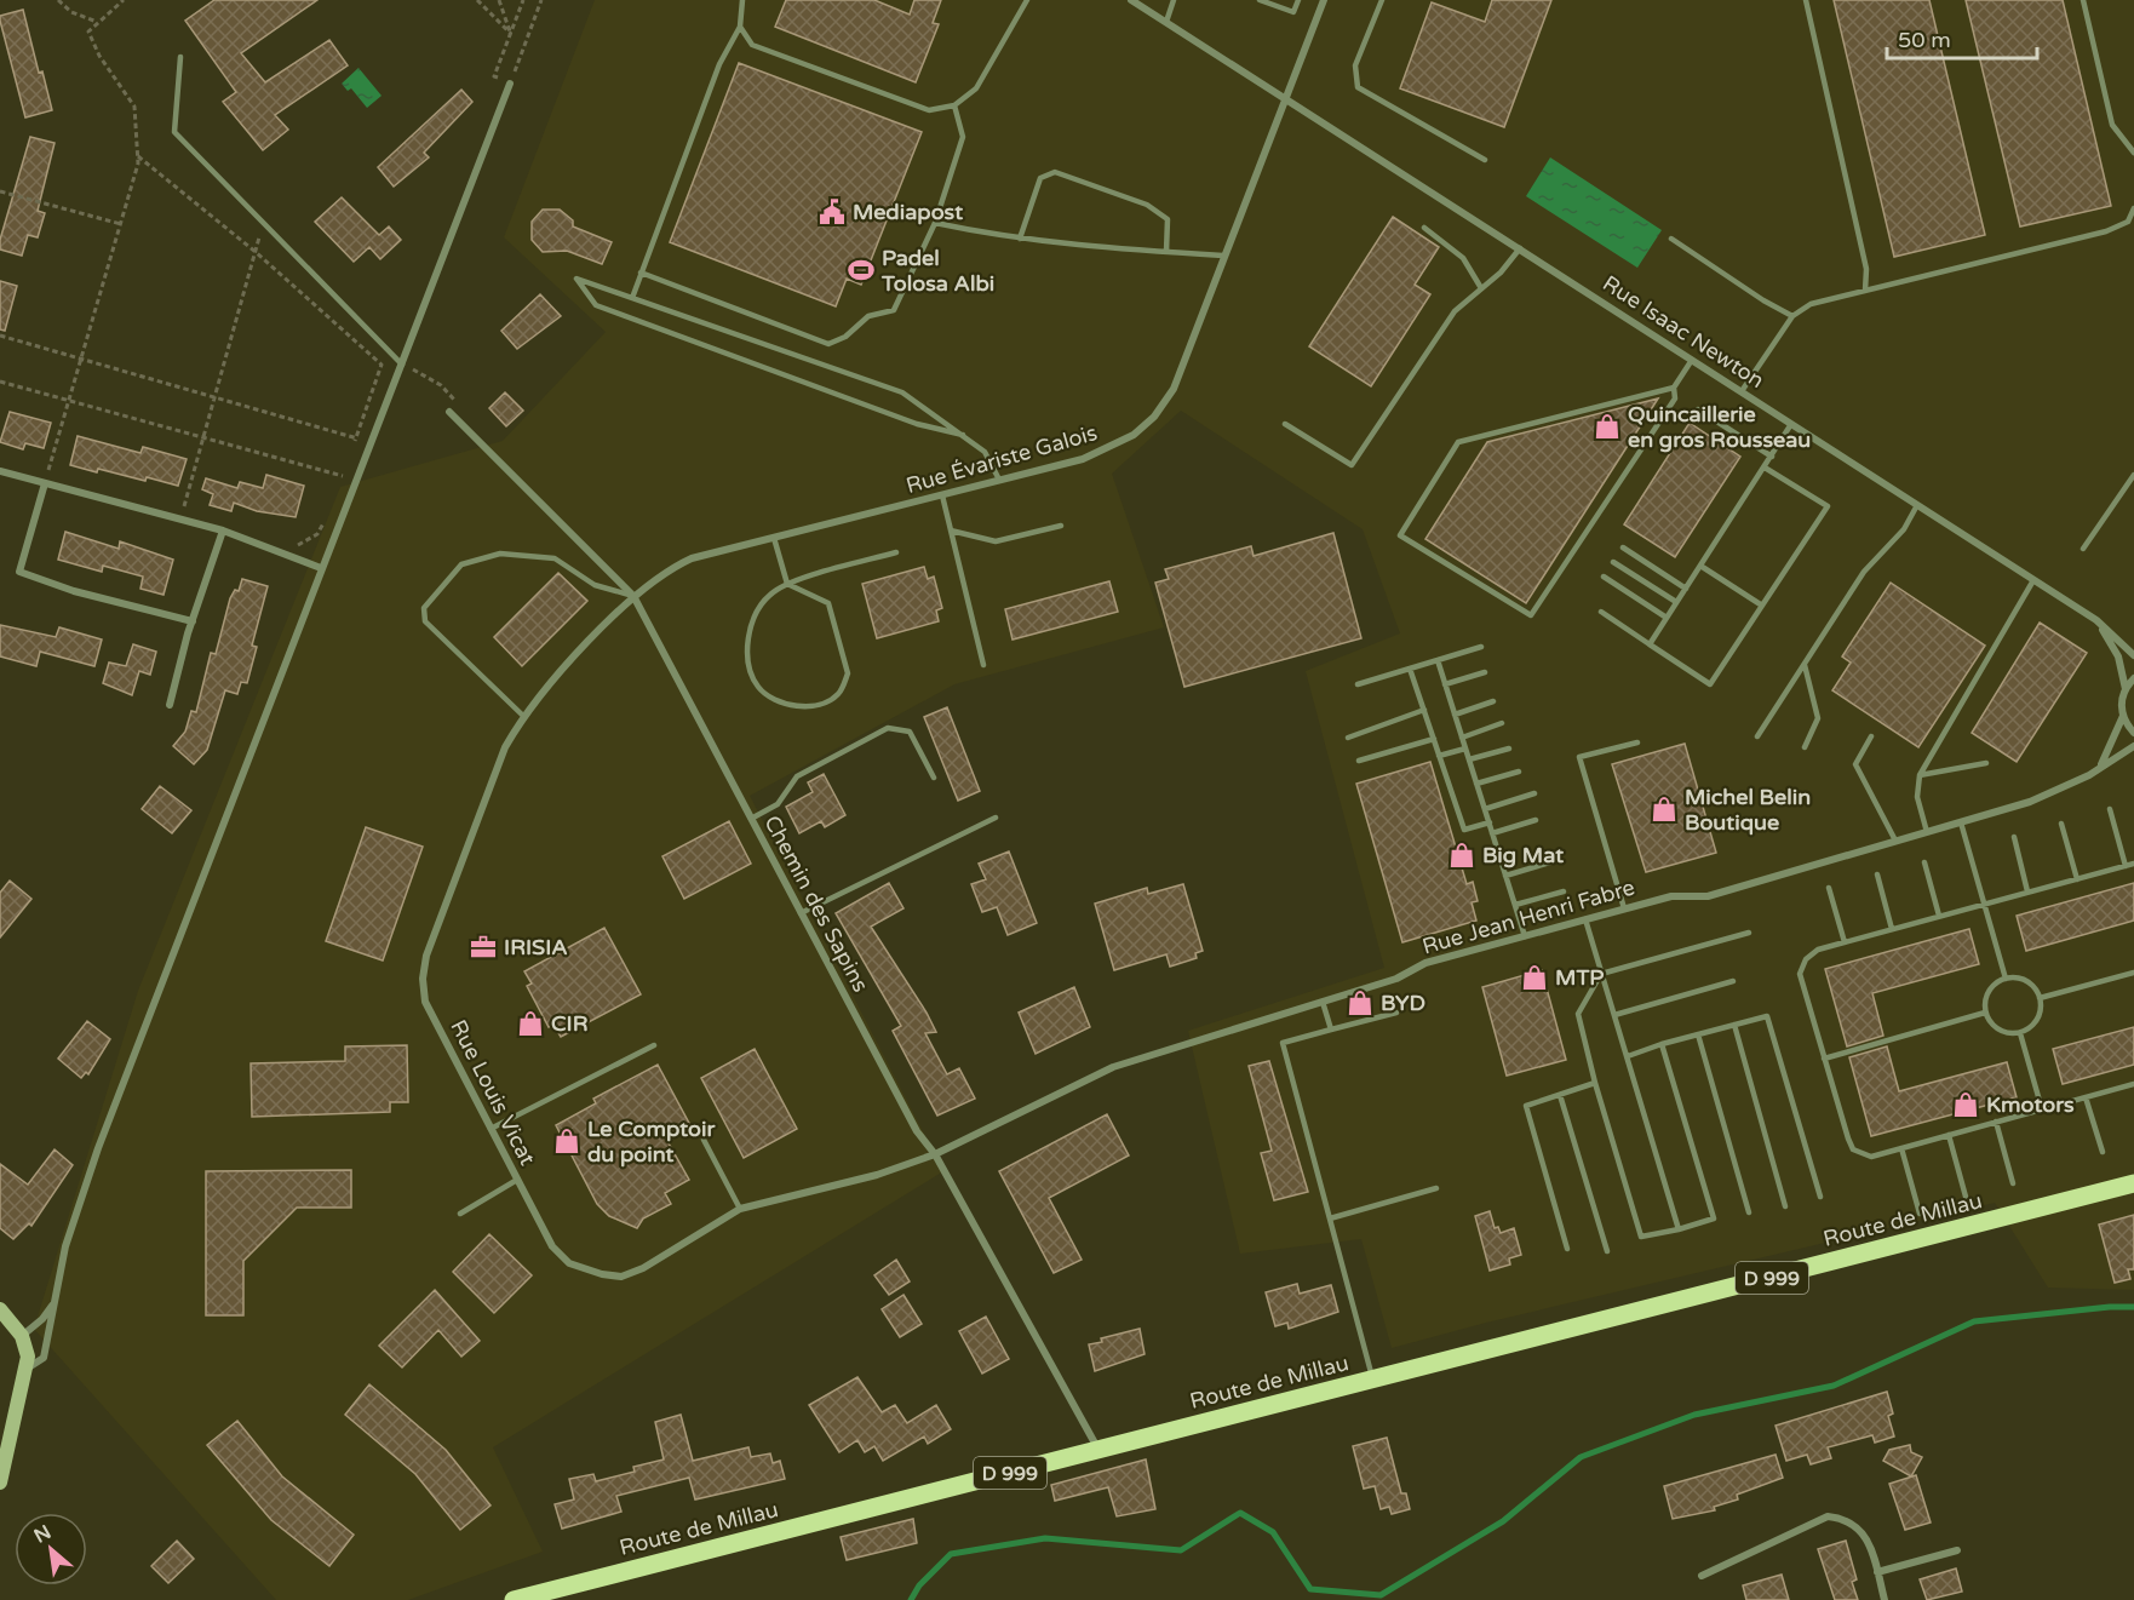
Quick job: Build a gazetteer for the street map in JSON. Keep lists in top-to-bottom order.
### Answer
{
  "streets": {
    "main road": ["Route de Millau", "D 999"],
    "street": [
      "Rue Isaac Newton",
      "Rue Évariste Galois",
      "Chemin des Sapins",
      "Rue Jean Henri Fabre",
      "Rue Louis Vicat"
    ]
  },
  "crossings": [
    ["Rue Isaac Newton", "Rue Évariste Galois"],
    ["Rue Évariste Galois", "Chemin des Sapins"],
    ["Rue Évariste Galois", "Rue Louis Vicat"],
    ["Chemin des Sapins", "Rue Jean Henri Fabre"],
    ["Chemin des Sapins", "Rue Louis Vicat"],
    ["Chemin des Sapins", "Route de Millau"],
    ["Rue Jean Henri Fabre", "Rue Louis Vicat"]
  ],
  "places": {
    "public building": ["Mediapost"],
    "sports": ["Padel Tolosa Albi"],
    "shop": [
      "Quincaillerie en gros Rousseau",
      "Michel Belin Boutique",
      "Big Mat",
      "MTP",
      "BYD",
      "CIR",
      "Kmotors",
      "Le Comptoir du point"
    ],
    "office": ["IRISIA"]
  },
  "scale_bar": "50 m",
  "north": "top left"
}
